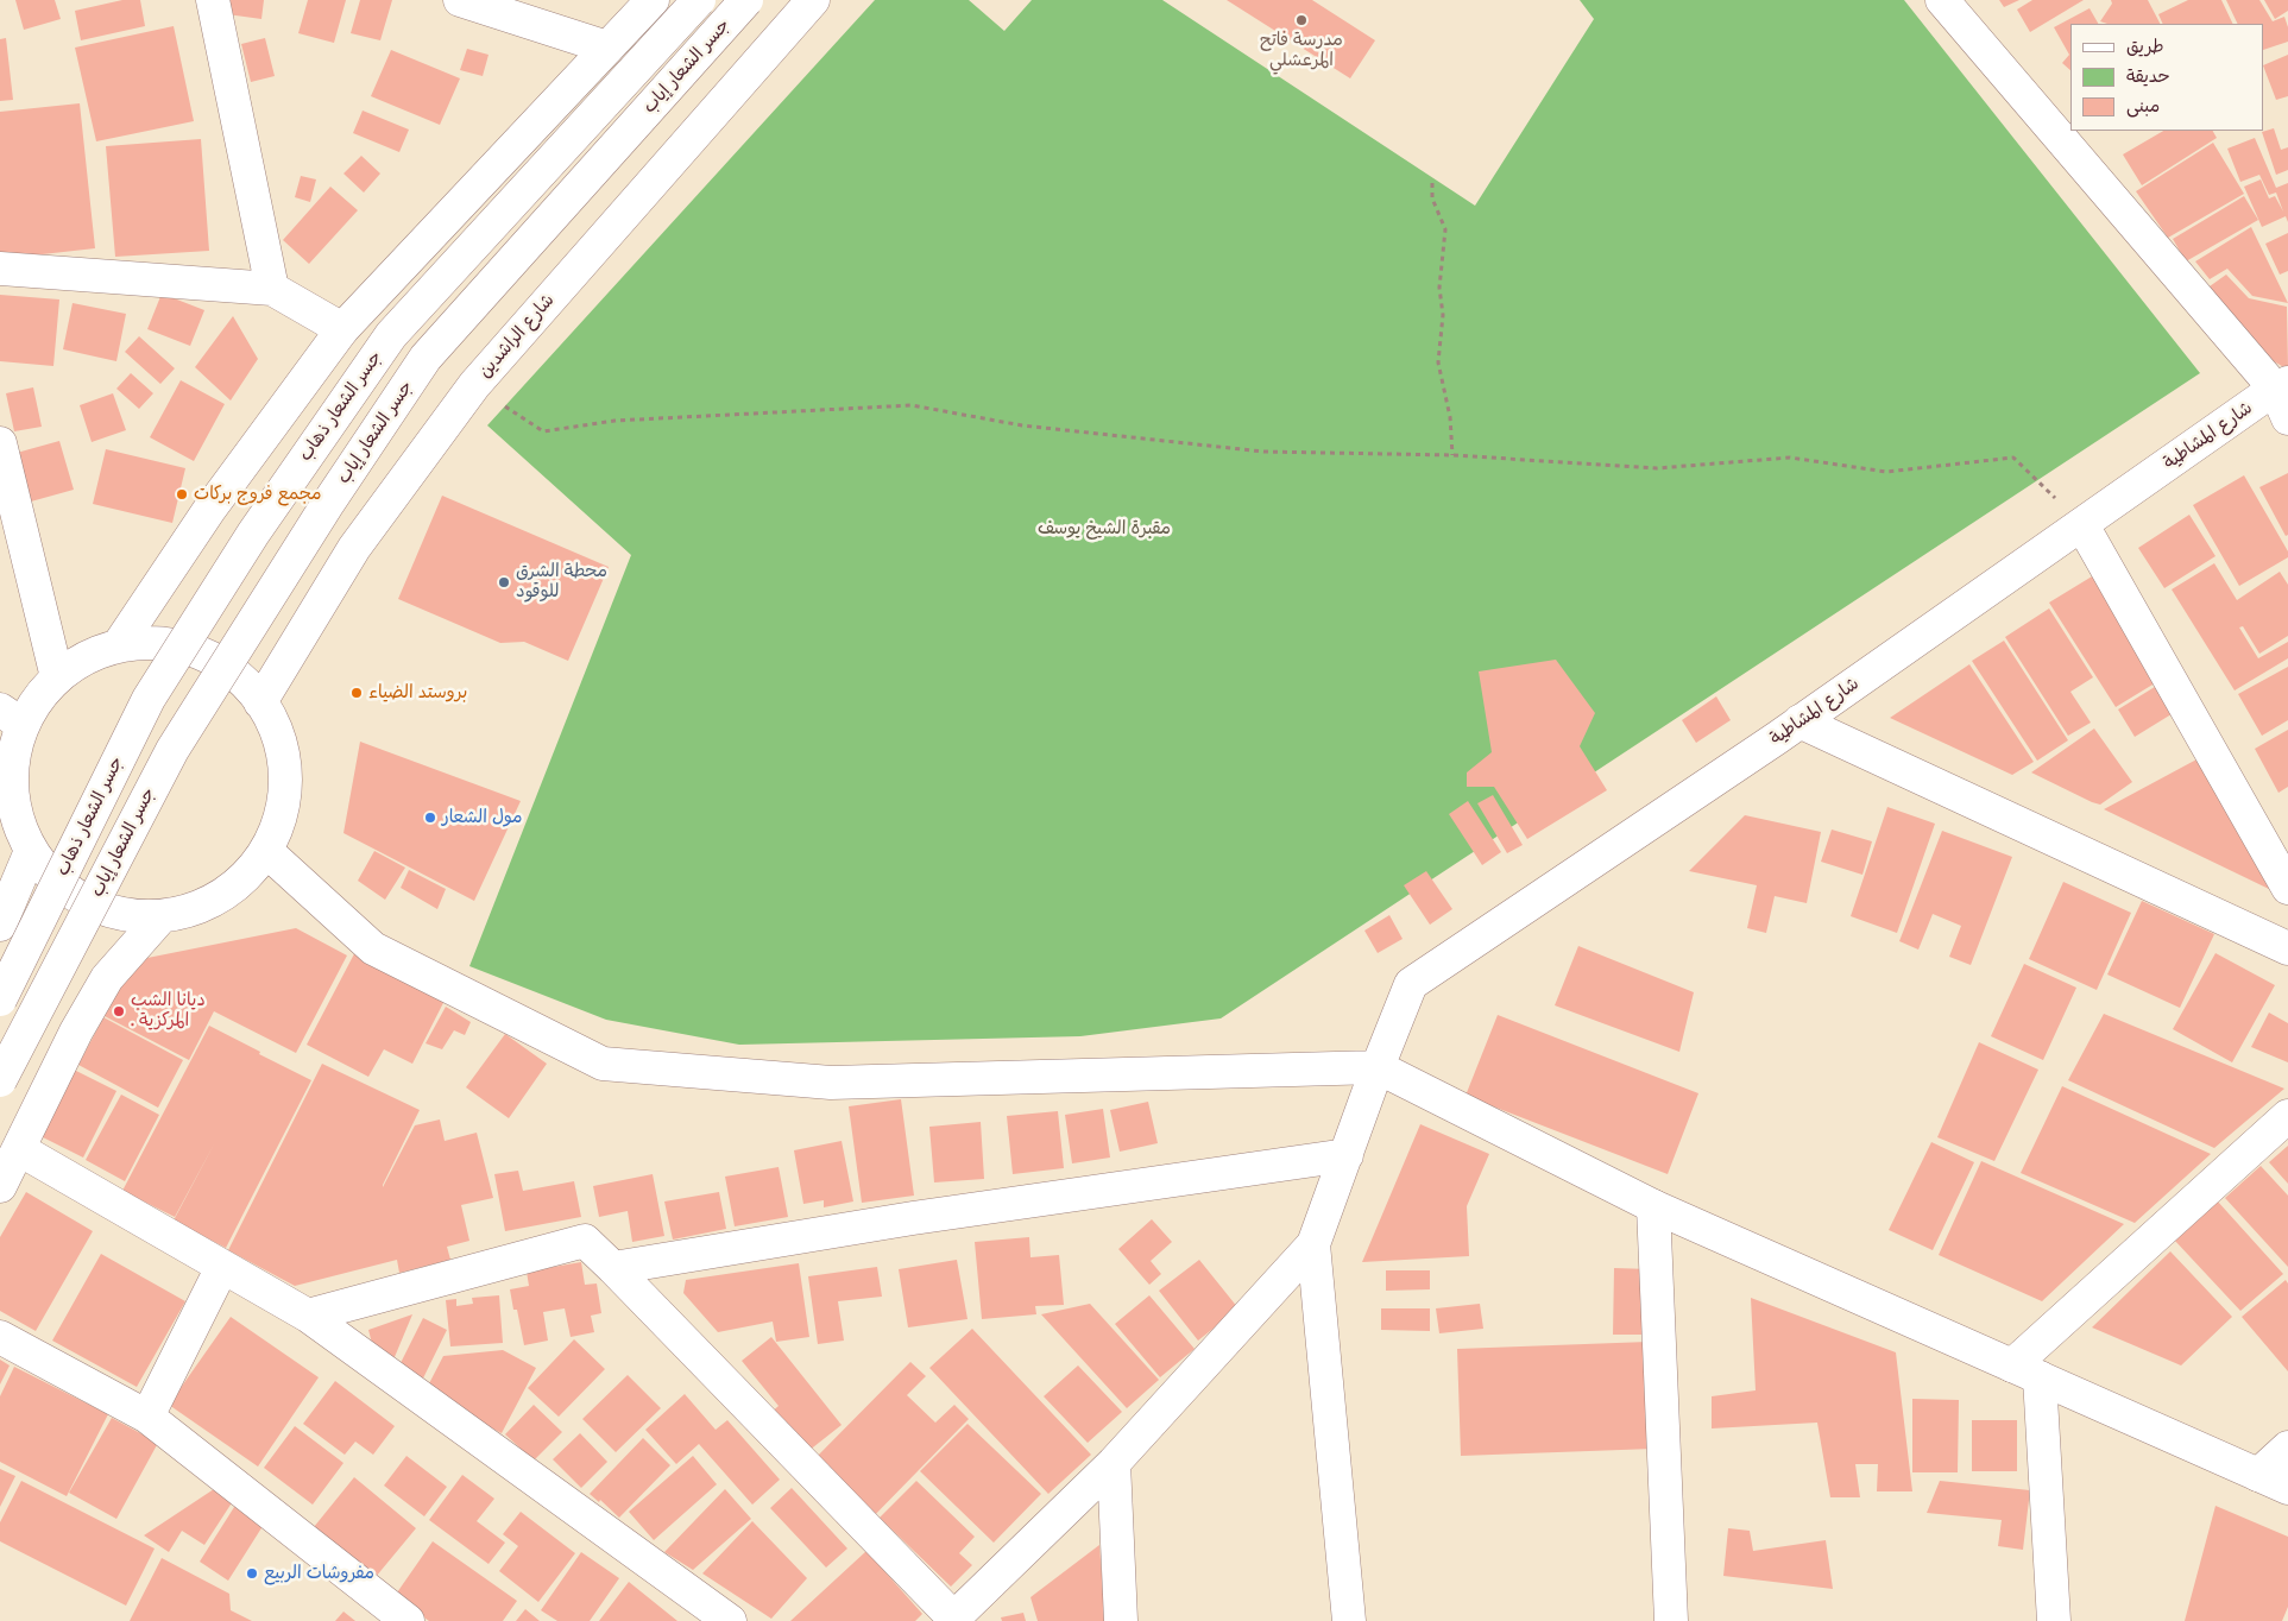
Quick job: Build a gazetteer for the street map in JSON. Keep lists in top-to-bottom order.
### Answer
{
  "streets": {
    "main road": [
      "جسر الشعار إياب",
      "شارع الراشدين",
      "جسر الشعار ذهاب",
      "شارع المشاطية"
    ]
  },
  "parks": ["مقبرة الشيخ يوسف"],
  "places": [
    "مدرسة فاتح المرعشلي",
    "مجمع فروج بركات",
    "محطة الشرق للوقود",
    "بروستد الضياء",
    "مول الشعار",
    "ديانا الشب . المركزية",
    "مفروشات الربيع"
  ],
  "legend": ["طريق", "حديقة", "مبنى"]
}
